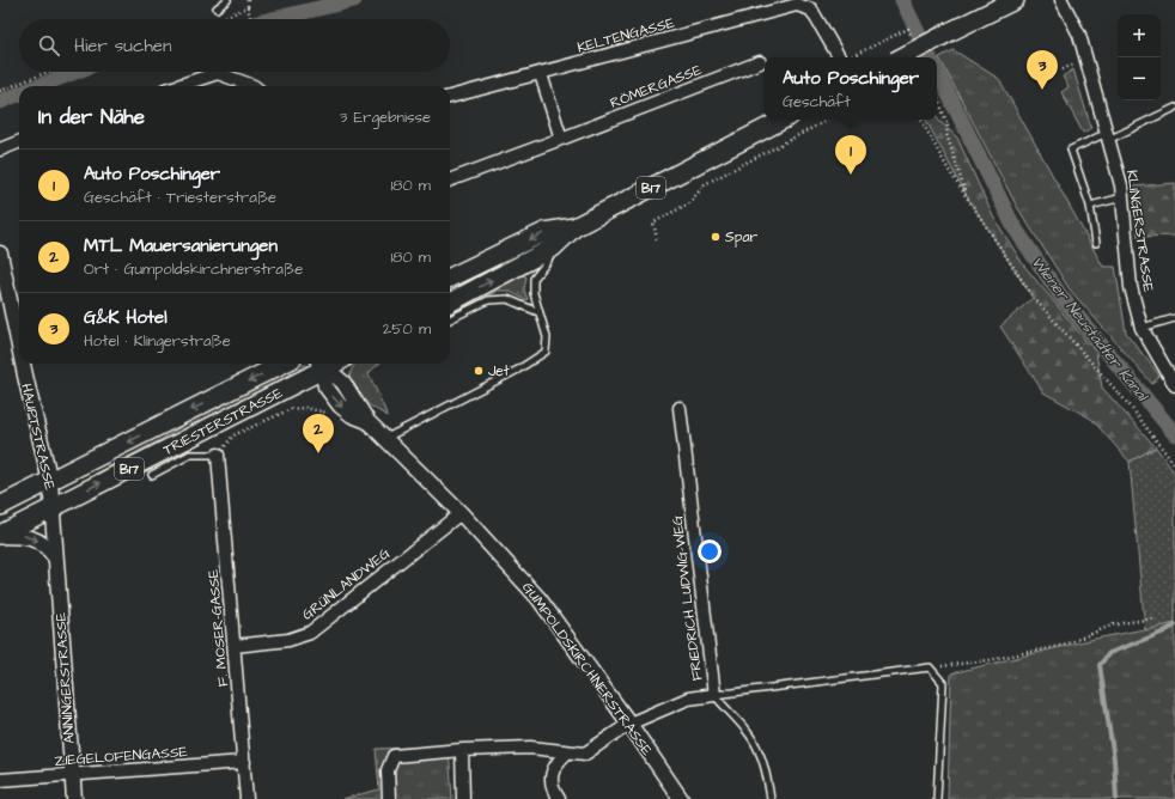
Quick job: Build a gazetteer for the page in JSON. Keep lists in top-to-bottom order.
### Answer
{
  "streets": {
    "main road": ["B17", "TRIESTERSTRASSE"],
    "street": [
      "KELTENGASSE",
      "RÖMERGASSE",
      "KLINGERSTRASSE",
      "HAUPTSTRASSE",
      "GRÜNLANDWEG",
      "FRIEDRICH LUDWIG-WEG",
      "F. MOSER-GASSE",
      "GUMPOLDSKIRCHNERSTRASSE",
      "ANNINGERSTRASSE",
      "ZIEGELOFENGASSE"
    ]
  },
  "crossings": [
    ["TRIESTERSTRASSE", "HAUPTSTRASSE"],
    ["TRIESTERSTRASSE", "GUMPOLDSKIRCHNERSTRASSE"],
    ["TRIESTERSTRASSE", "ANNINGERSTRASSE"],
    ["HAUPTSTRASSE", "ANNINGERSTRASSE"],
    ["GRÜNLANDWEG", "F. MOSER-GASSE"],
    ["GRÜNLANDWEG", "GUMPOLDSKIRCHNERSTRASSE"],
    ["FRIEDRICH LUDWIG-WEG", "GUMPOLDSKIRCHNERSTRASSE"],
    ["F. MOSER-GASSE", "ZIEGELOFENGASSE"],
    ["ANNINGERSTRASSE", "ZIEGELOFENGASSE"]
  ],
  "water": ["Wiener Neustädter Kanal"],
  "places": ["Spar", "Jet"],
  "page": {
    "map_buttons": ["+", "−"],
    "search": "Hier suchen",
    "pins": ["3", "1", "2"],
    "popup": ["Auto Poschinger", "Geschäft"],
    "heading": ["In der Nähe", "3 Ergebnisse"],
    "list": [
      {
        "mark": "1",
        "name": "Auto Poschinger",
        "note": "Geschäft · Triesterstraße",
        "value": "180 m"
      },
      {
        "mark": "2",
        "name": "MTL Mauersanierungen",
        "note": "Ort · Gumpoldskirchnerstraße",
        "value": "180 m"
      },
      {
        "mark": "3",
        "name": "G&K Hotel",
        "note": "Hotel · Klingerstraße",
        "value": "250 m"
      }
    ]
  }
}
